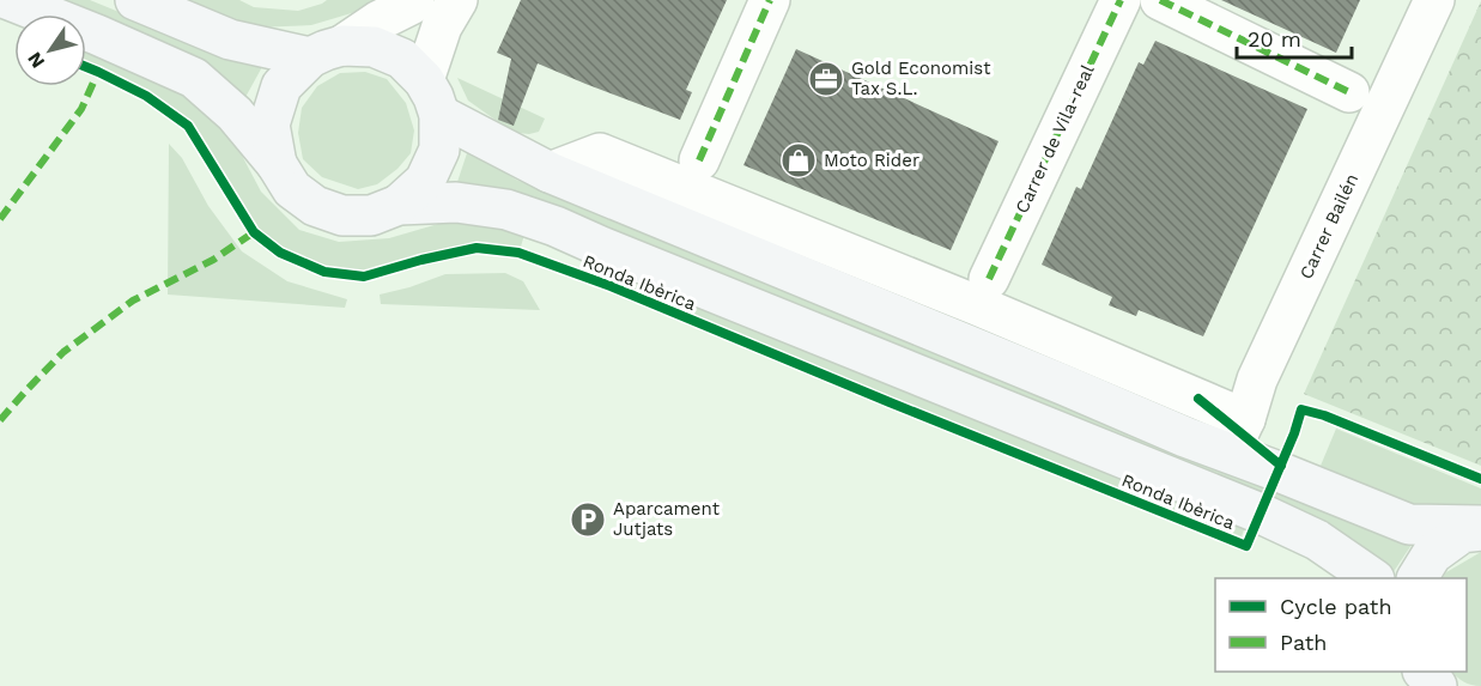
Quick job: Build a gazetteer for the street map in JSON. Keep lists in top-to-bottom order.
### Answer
{
  "streets": {
    "street": ["Carrer de Vila-real", "Carrer Bailén", "Ronda Ibèrica"]
  },
  "places": {
    "office": ["Gold Economist Tax S.L."],
    "shop": ["Moto Rider"],
    "parking": ["Aparcament Jutjats"]
  },
  "legend": ["Cycle path", "Path"],
  "scale_bar": "20 m",
  "north": "bottom left"
}
